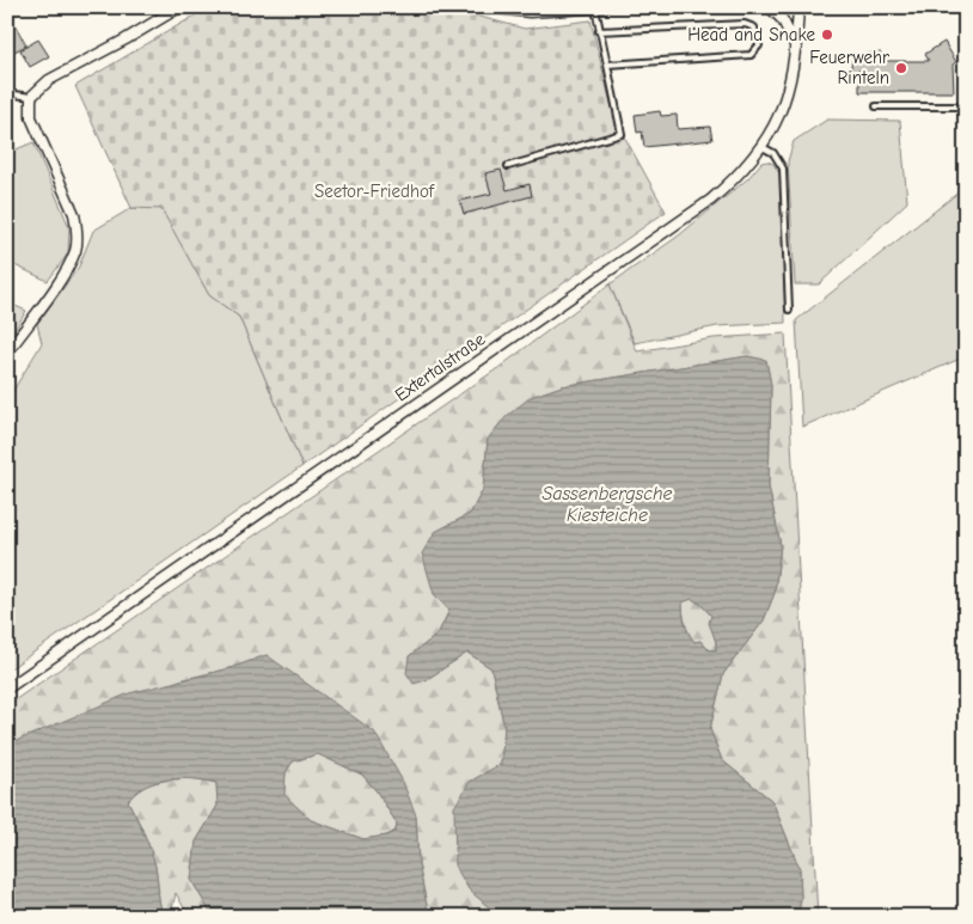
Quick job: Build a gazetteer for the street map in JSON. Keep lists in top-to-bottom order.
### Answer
{
  "streets": {
    "street": ["Extertalstraße"]
  },
  "water": ["Sassenbergsche Kiesteiche"],
  "parks": ["Seetor-Friedhof"],
  "places": ["Head and Snake", "Feuerwehr Rinteln"]
}
